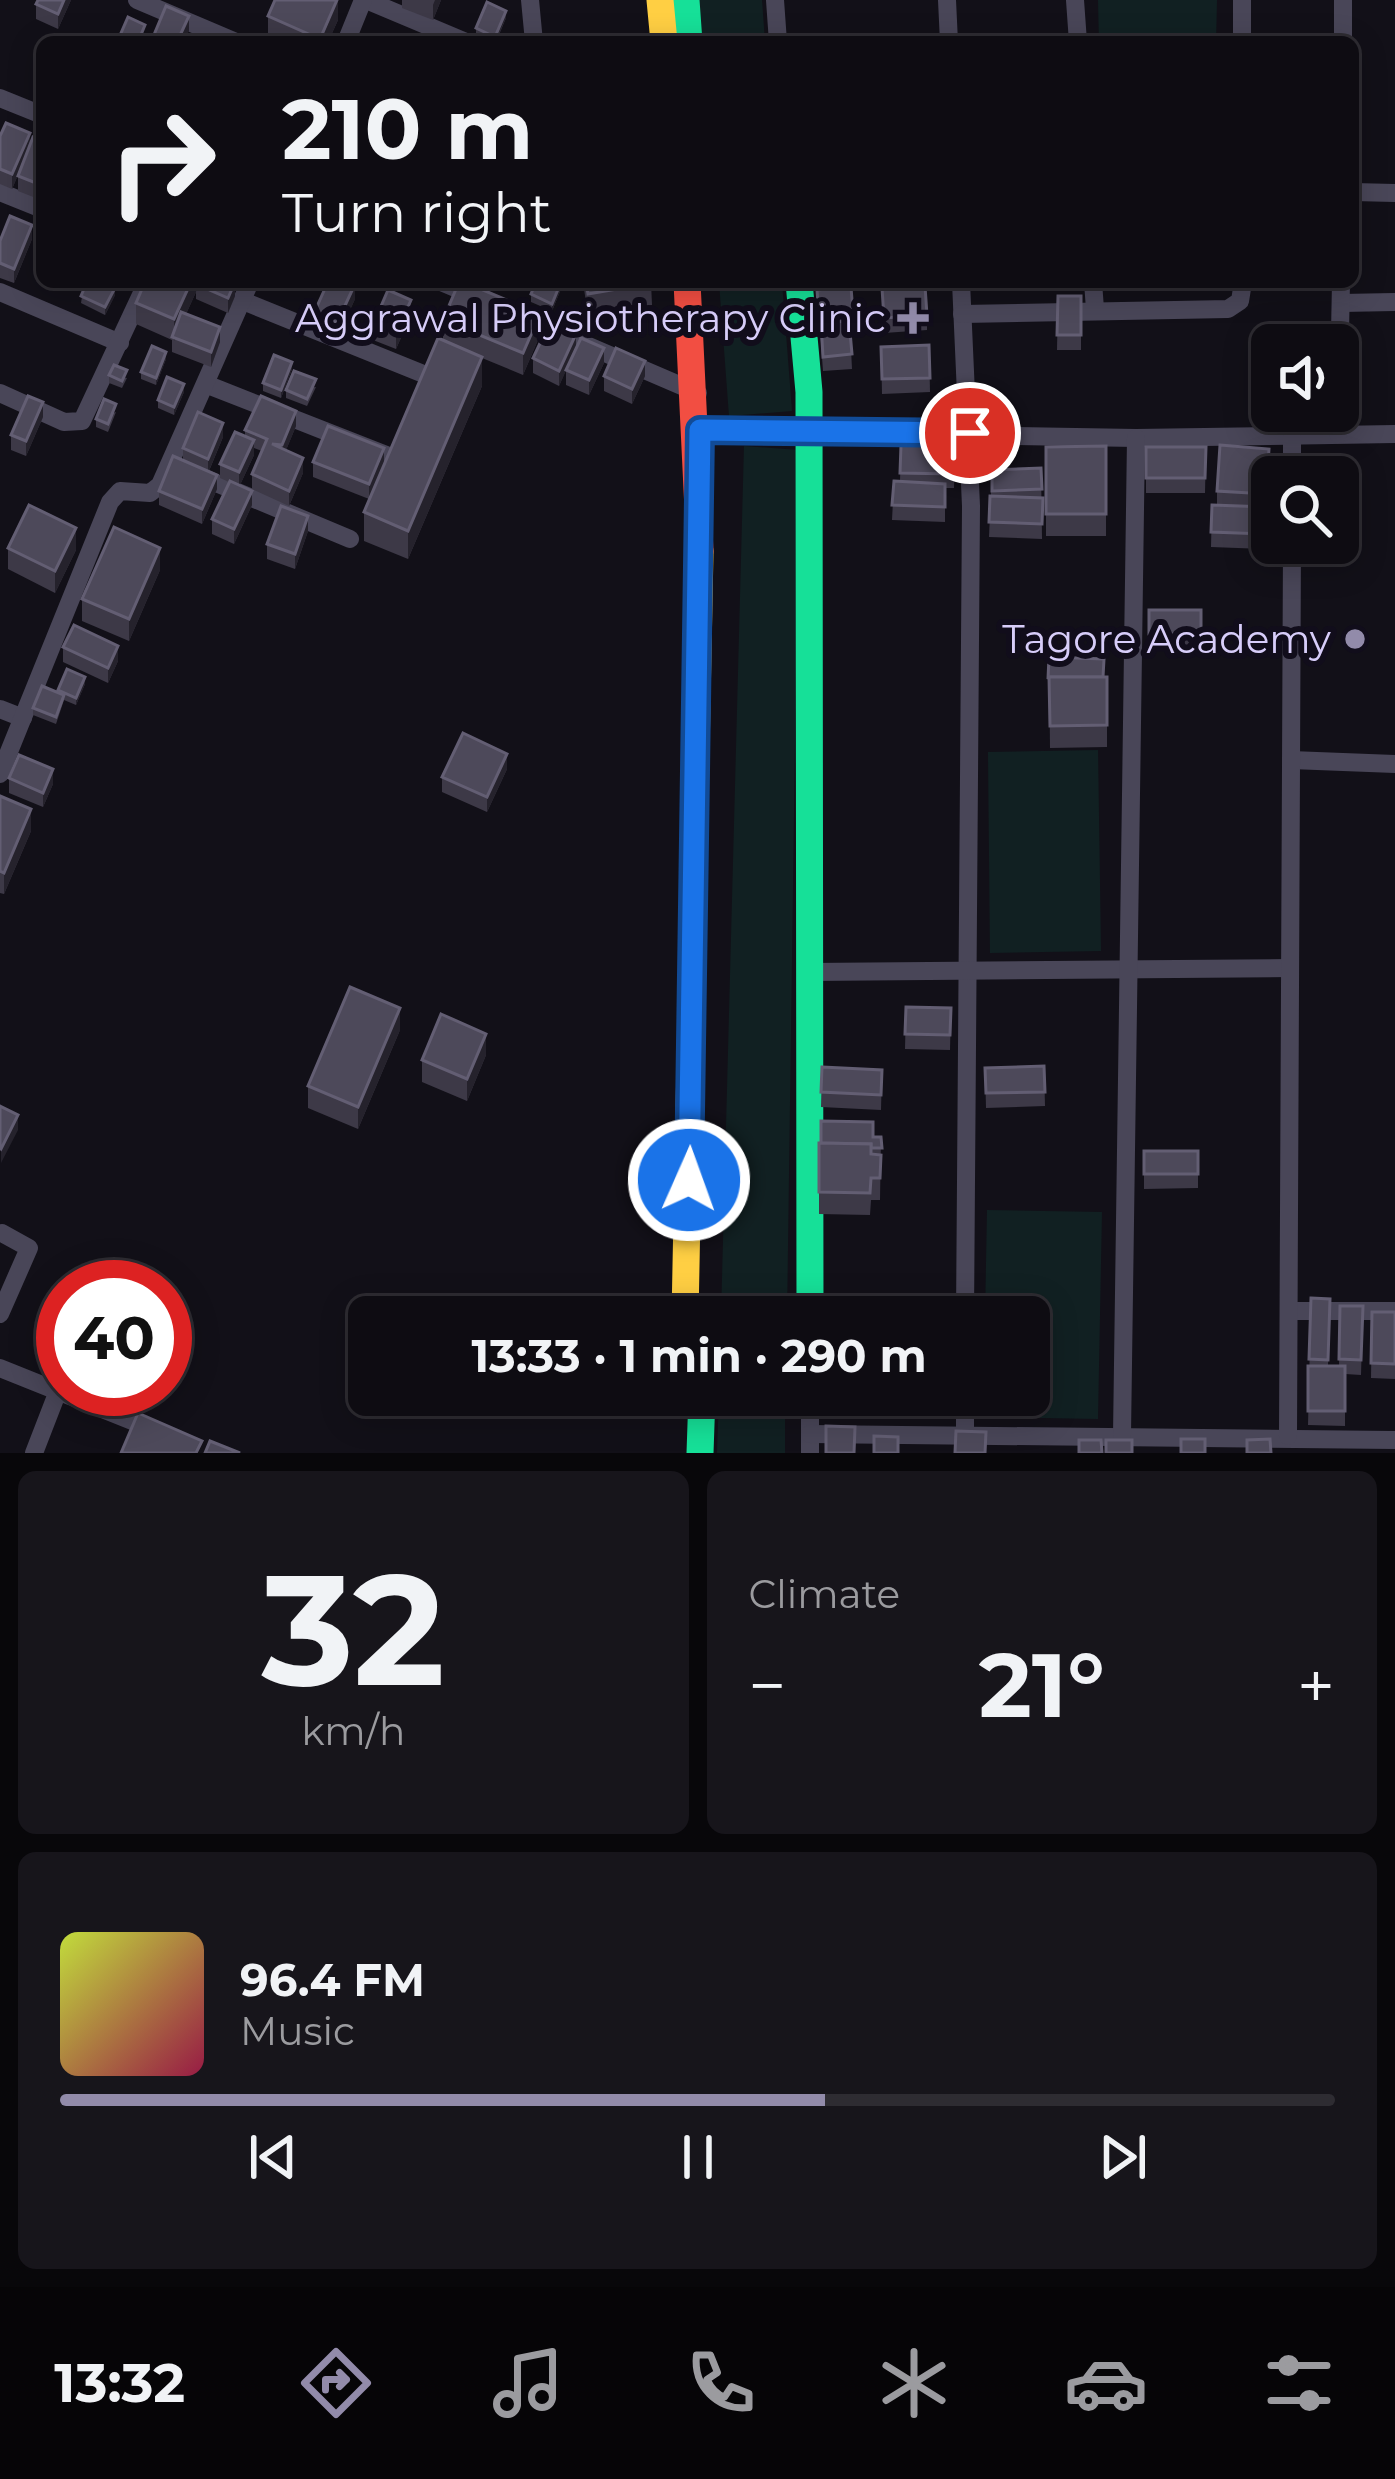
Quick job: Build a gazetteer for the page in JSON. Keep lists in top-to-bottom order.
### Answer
{
  "places": {
    "health": ["Aggrawal Physiotherapy Clinic"],
    "other": ["Tagore Academy"]
  },
  "page": {
    "turn": ["210 m", "Turn right"],
    "limit": "40",
    "trip": "13:33 · 1 min · 290 m",
    "tile": [
      ["32", "km/h"],
      "Climate"
    ],
    "heat": ["−", "21°", "+"],
    "song": ["96.4 FM", "Music"],
    "tabs": "13:32"
  }
}
